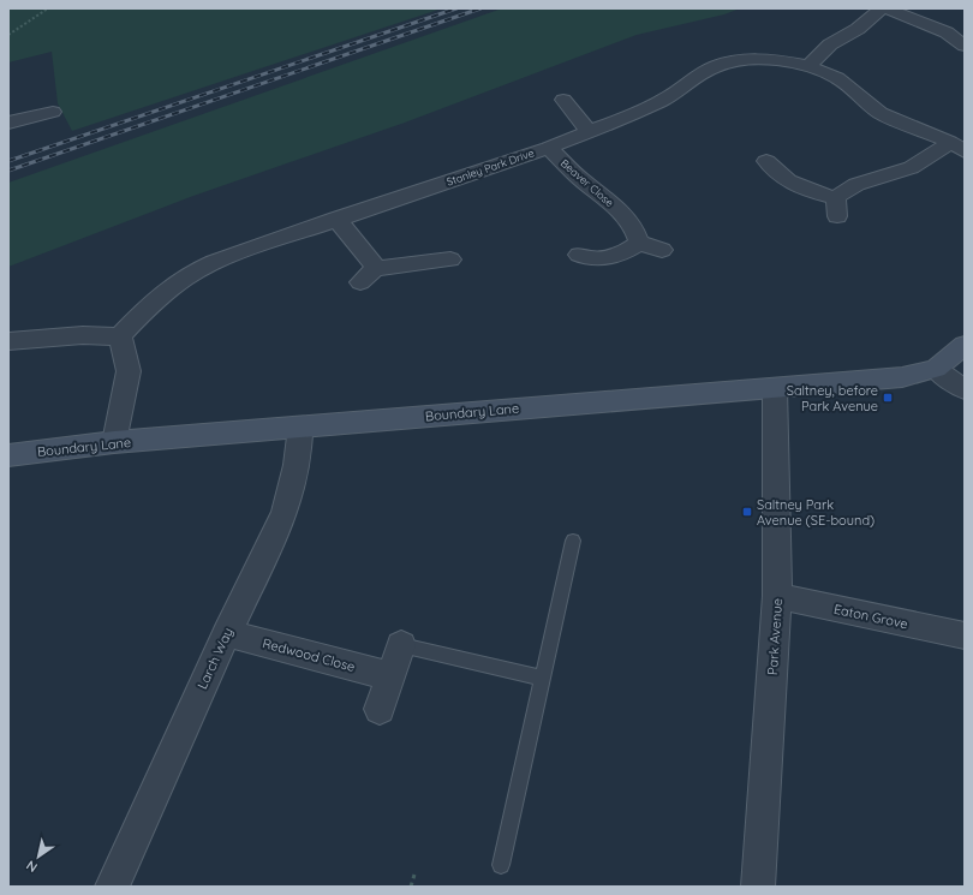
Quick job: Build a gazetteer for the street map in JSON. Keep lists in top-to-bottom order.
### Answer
{
  "streets": {
    "street": [
      "Stanley Park Drive",
      "Beaver Close",
      "Boundary Lane",
      "Eaton Grove",
      "Park Avenue",
      "Redwood Close",
      "Larch Way"
    ]
  },
  "crossings": [
    ["Stanley Park Drive", "Beaver Close"],
    ["Boundary Lane", "Park Avenue"],
    ["Boundary Lane", "Larch Way"],
    ["Eaton Grove", "Park Avenue"],
    ["Redwood Close", "Larch Way"]
  ],
  "places": {
    "transit": ["Saltney, before Park Avenue", "Saltney Park Avenue (SE-bound)"]
  },
  "north": "bottom left"
}
